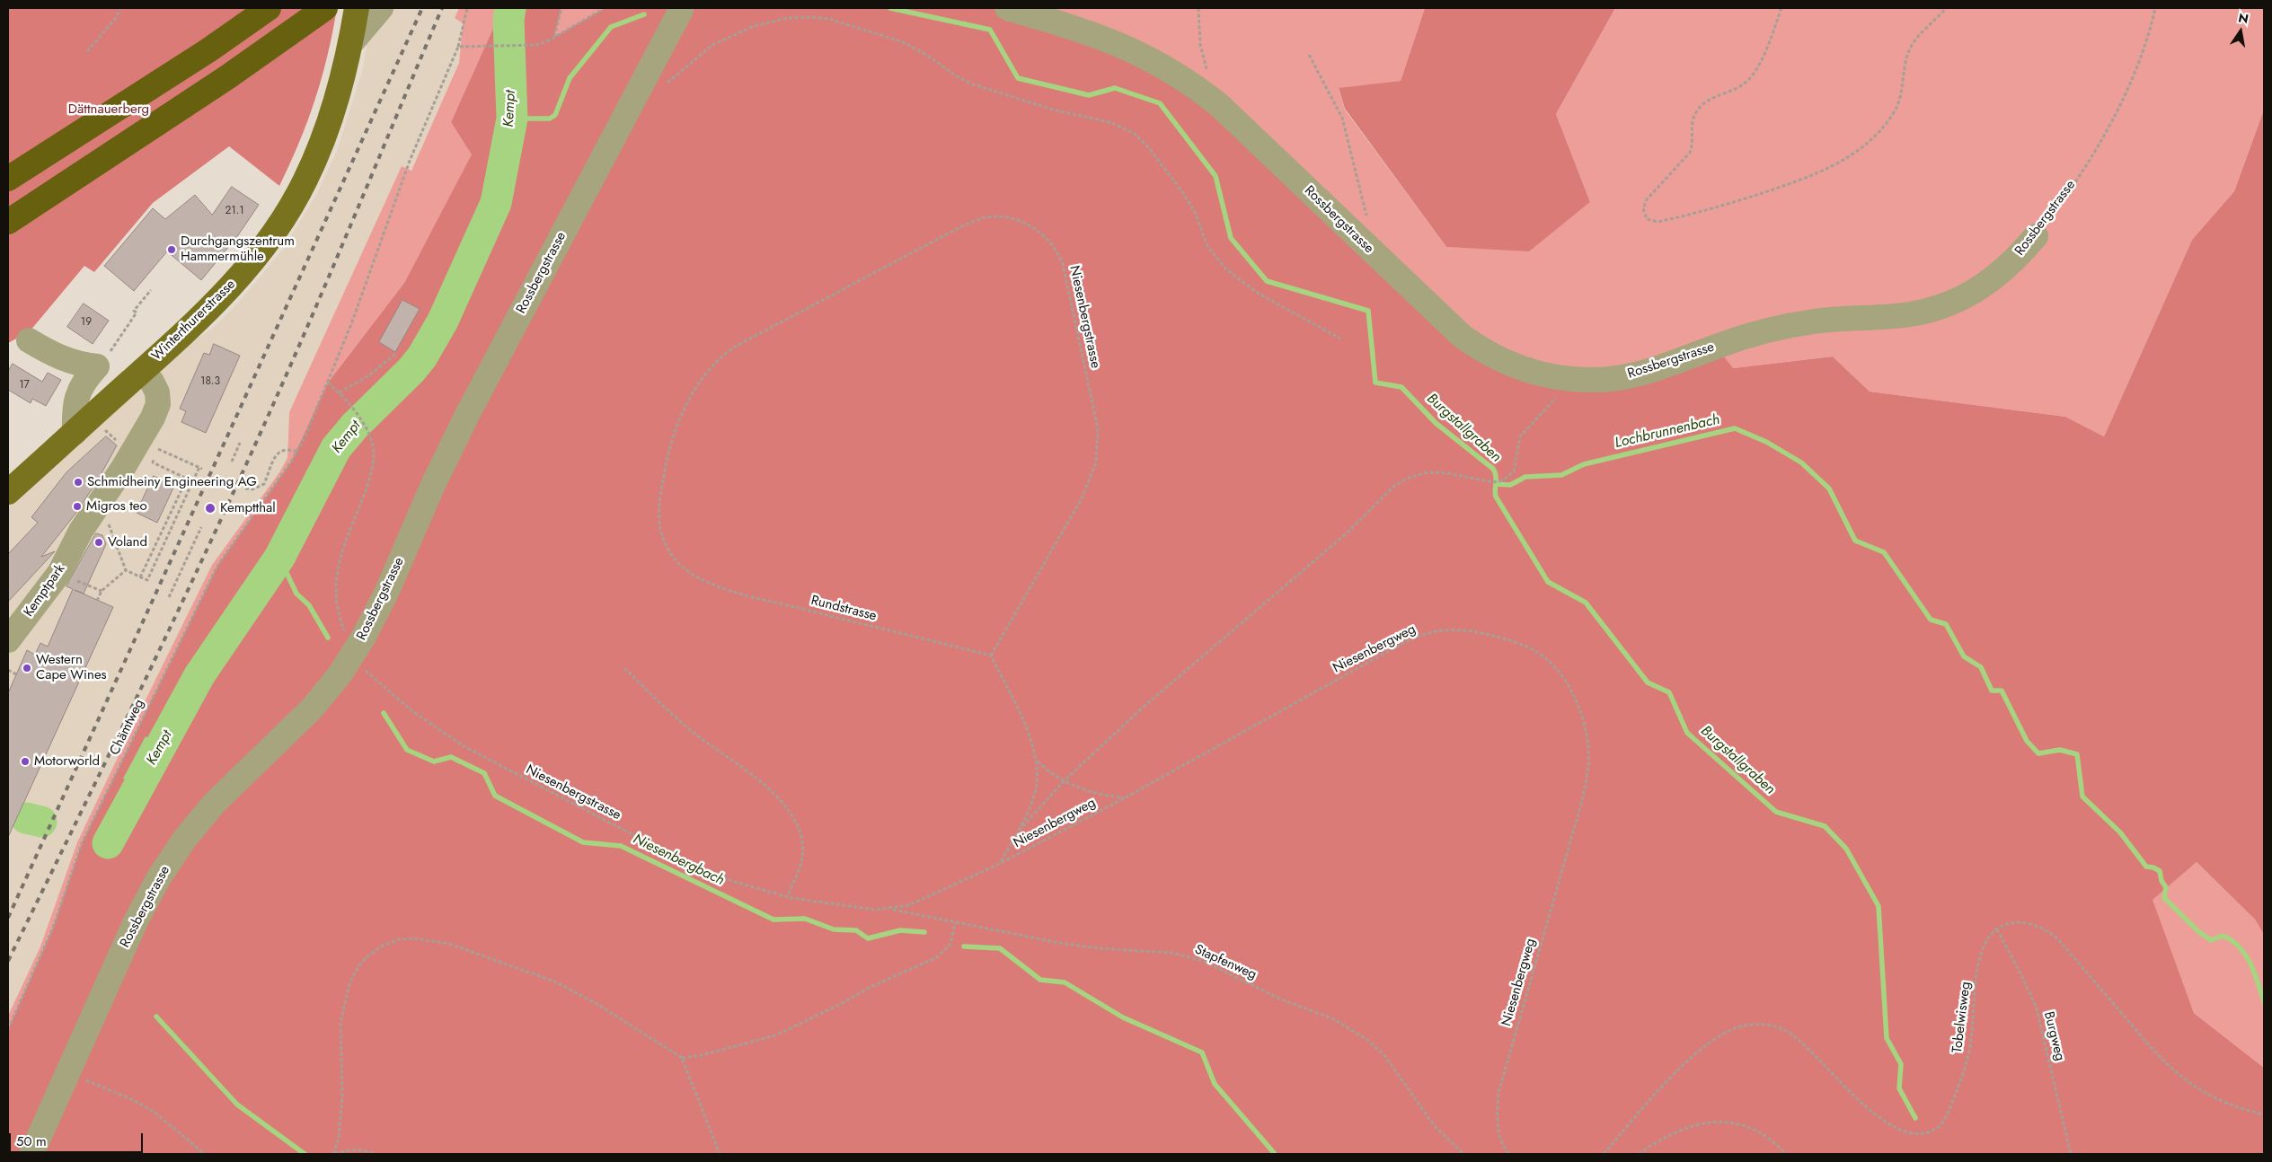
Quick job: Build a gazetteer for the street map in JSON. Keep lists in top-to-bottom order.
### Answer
{
  "streets": {
    "main road": ["Winterthurerstrasse"],
    "street": ["Rossbergstrasse", "Kemptpark"],
    "path": [
      "Niesenbergstrasse",
      "Rundstrasse",
      "Niesenbergweg",
      "Chämtweg",
      "Stapfenweg",
      "Tobelwisweg",
      "Burgweg"
    ]
  },
  "crossings": [
    ["Rossbergstrasse", "Niesenbergstrasse"],
    ["Niesenbergstrasse", "Rundstrasse"],
    ["Niesenbergstrasse", "Niesenbergweg"],
    ["Niesenbergstrasse", "Stapfenweg"],
    ["Winterthurerstrasse", "Kemptpark"],
    ["Niesenbergweg", "Stapfenweg"],
    ["Tobelwisweg", "Burgweg"]
  ],
  "water": [
    "Kempt",
    "Burgstallgraben",
    "Lochbrunnenbach",
    "Niesenbergbach"
  ],
  "parks": ["Dättnauerberg"],
  "places": [
    "Durchgangszentrum Hammermühle",
    "Schmidheiny Engineering AG",
    "Migros teo",
    "Kemptthal",
    "Voland",
    "Western Cape Wines",
    "Motorworld"
  ],
  "house_numbers": [
    "21.1",
    "19",
    "18.3",
    "17"
  ],
  "scale_bar": "50 m",
  "north": "top"
}
